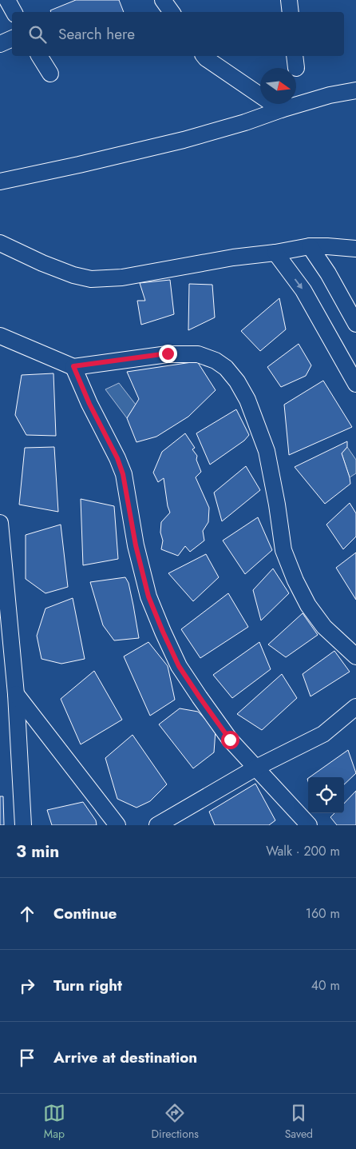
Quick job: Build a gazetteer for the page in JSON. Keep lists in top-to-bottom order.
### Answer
{
  "north": "right",
  "page": {
    "search": "Search here",
    "heading": ["3 min", "Walk · 200 m"],
    "list": [
      ["Continue", "160 m"],
      ["Turn right", "40 m"],
      "Arrive at destination"
    ],
    "nav": ["Map", "Directions", "Saved"]
  }
}
